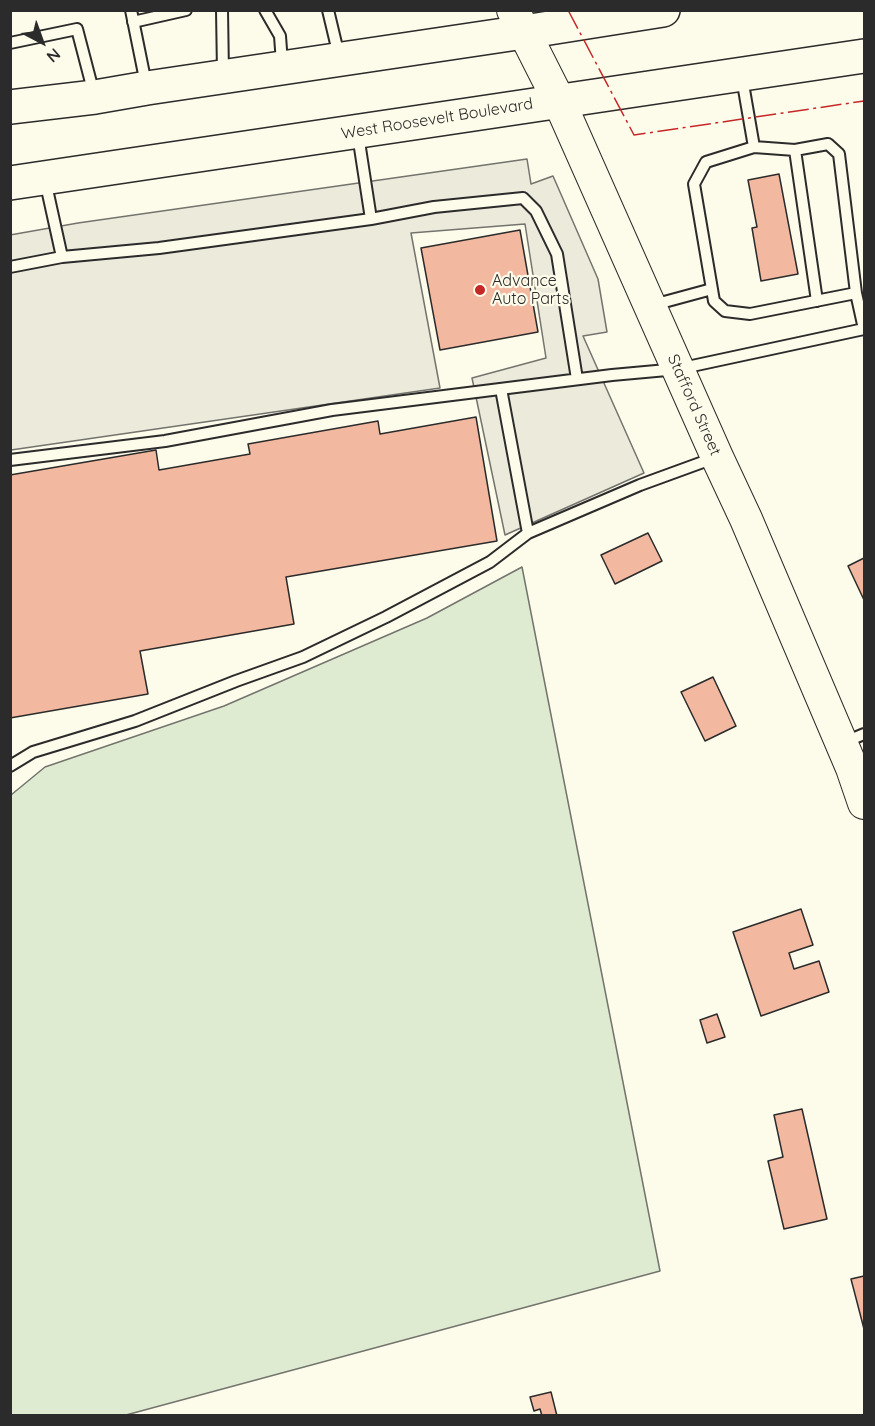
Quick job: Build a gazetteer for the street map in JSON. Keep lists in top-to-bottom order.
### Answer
{
  "streets": {
    "highway": ["West Roosevelt Boulevard"],
    "street": ["Stafford Street"]
  },
  "crossings": [
    ["West Roosevelt Boulevard", "Stafford Street"]
  ],
  "places": ["Advance Auto Parts"],
  "north": "bottom right"
}
